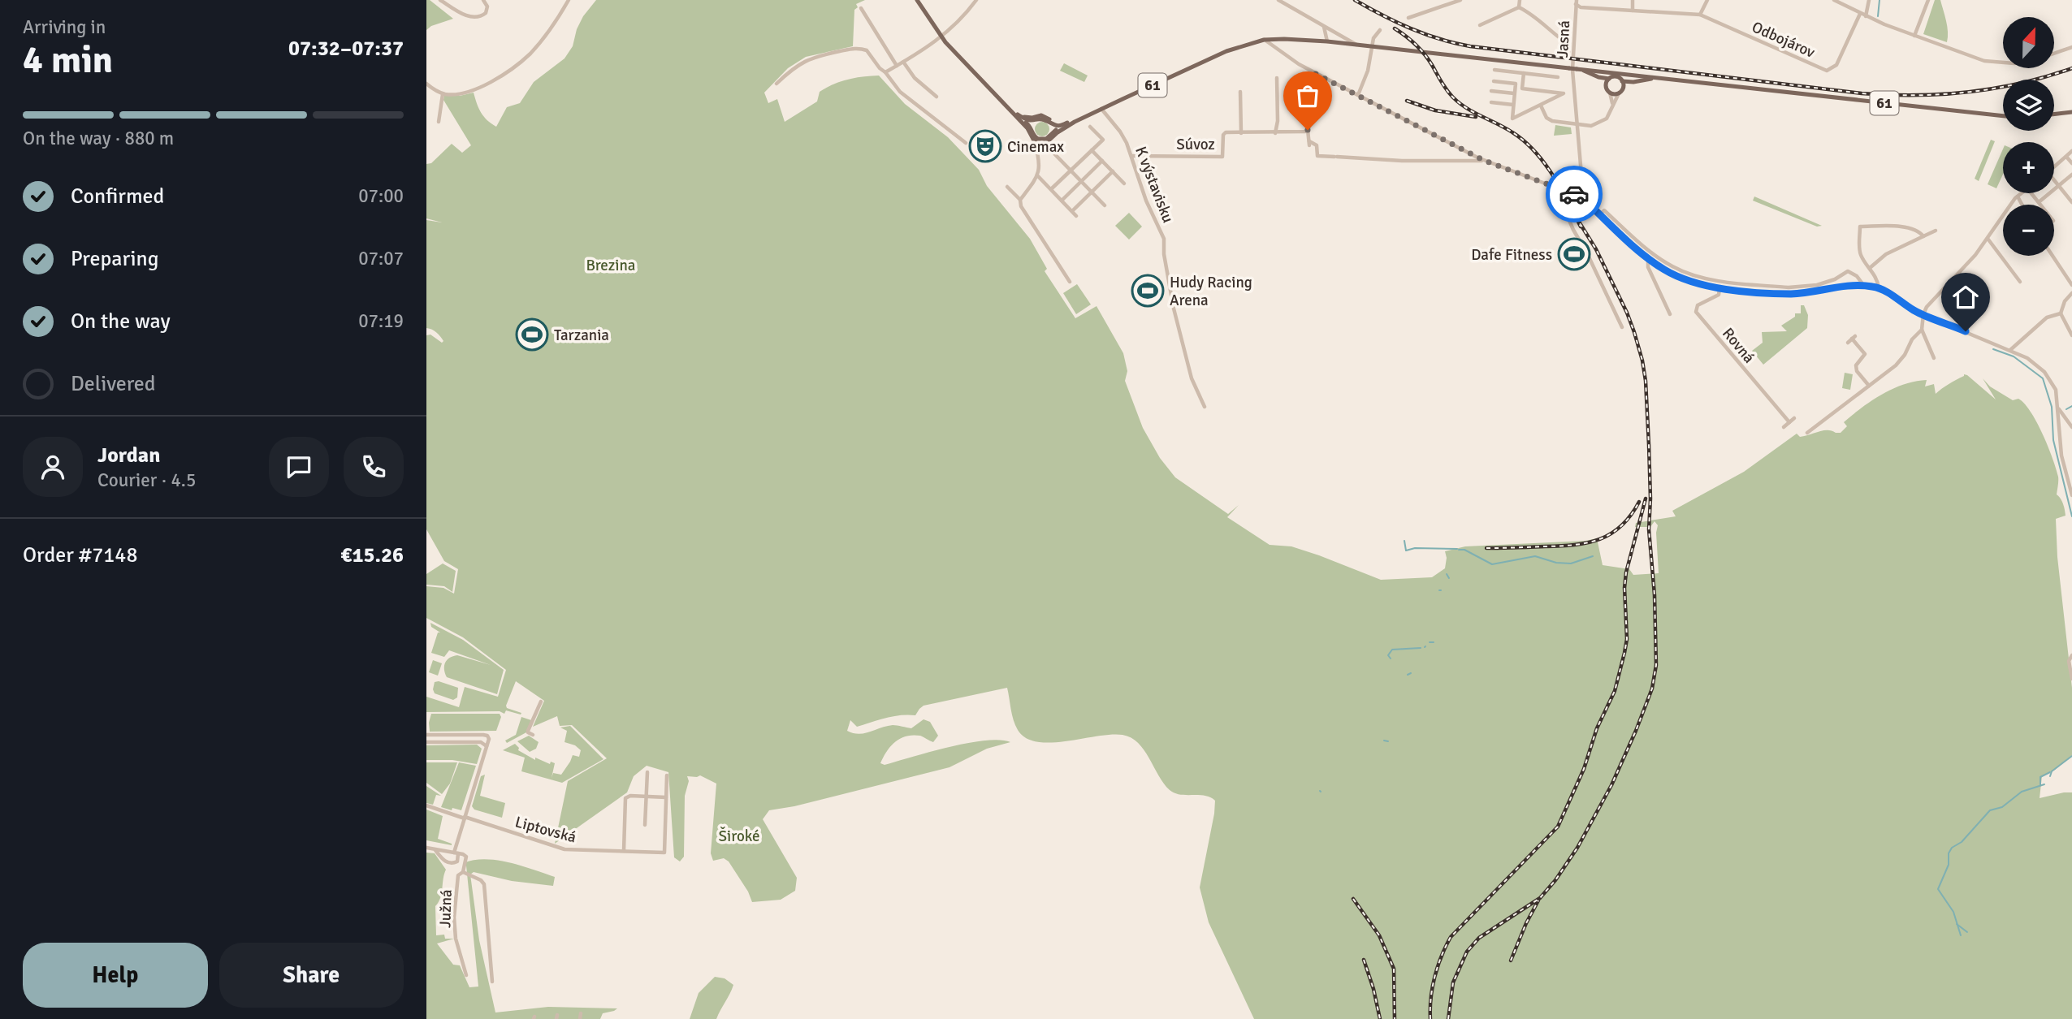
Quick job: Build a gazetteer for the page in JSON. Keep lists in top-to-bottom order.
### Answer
{
  "streets": {
    "main road": ["61"],
    "street": [
      "Jasná",
      "Odbojárov",
      "Súvoz",
      "K výstavisku",
      "Rovná",
      "Liptovská",
      "Južná"
    ]
  },
  "crossings": [
    ["61", "K výstavisku"],
    ["Súvoz", "K výstavisku"]
  ],
  "parks": ["Brezina", "Široké"],
  "places": {
    "theatre": ["Cinemax"],
    "sports": ["Dafe Fitness", "Hudy Racing Arena", "Tarzania"]
  },
  "north": "top",
  "page": {
    "heading": ["4 min", "Arriving in", "07:32–07:37"],
    "panel": [
      "Jordan",
      "Courier · 4.5",
      "Order #7148",
      "€15.26"
    ],
    "map_buttons": ["+", "−"],
    "bar": "On the way · 880 m",
    "list": [
      ["Confirmed", "07:00"],
      ["Preparing", "07:07"],
      ["On the way", "07:19"],
      "Delivered"
    ],
    "buttons": ["Help", "Share"]
  }
}
